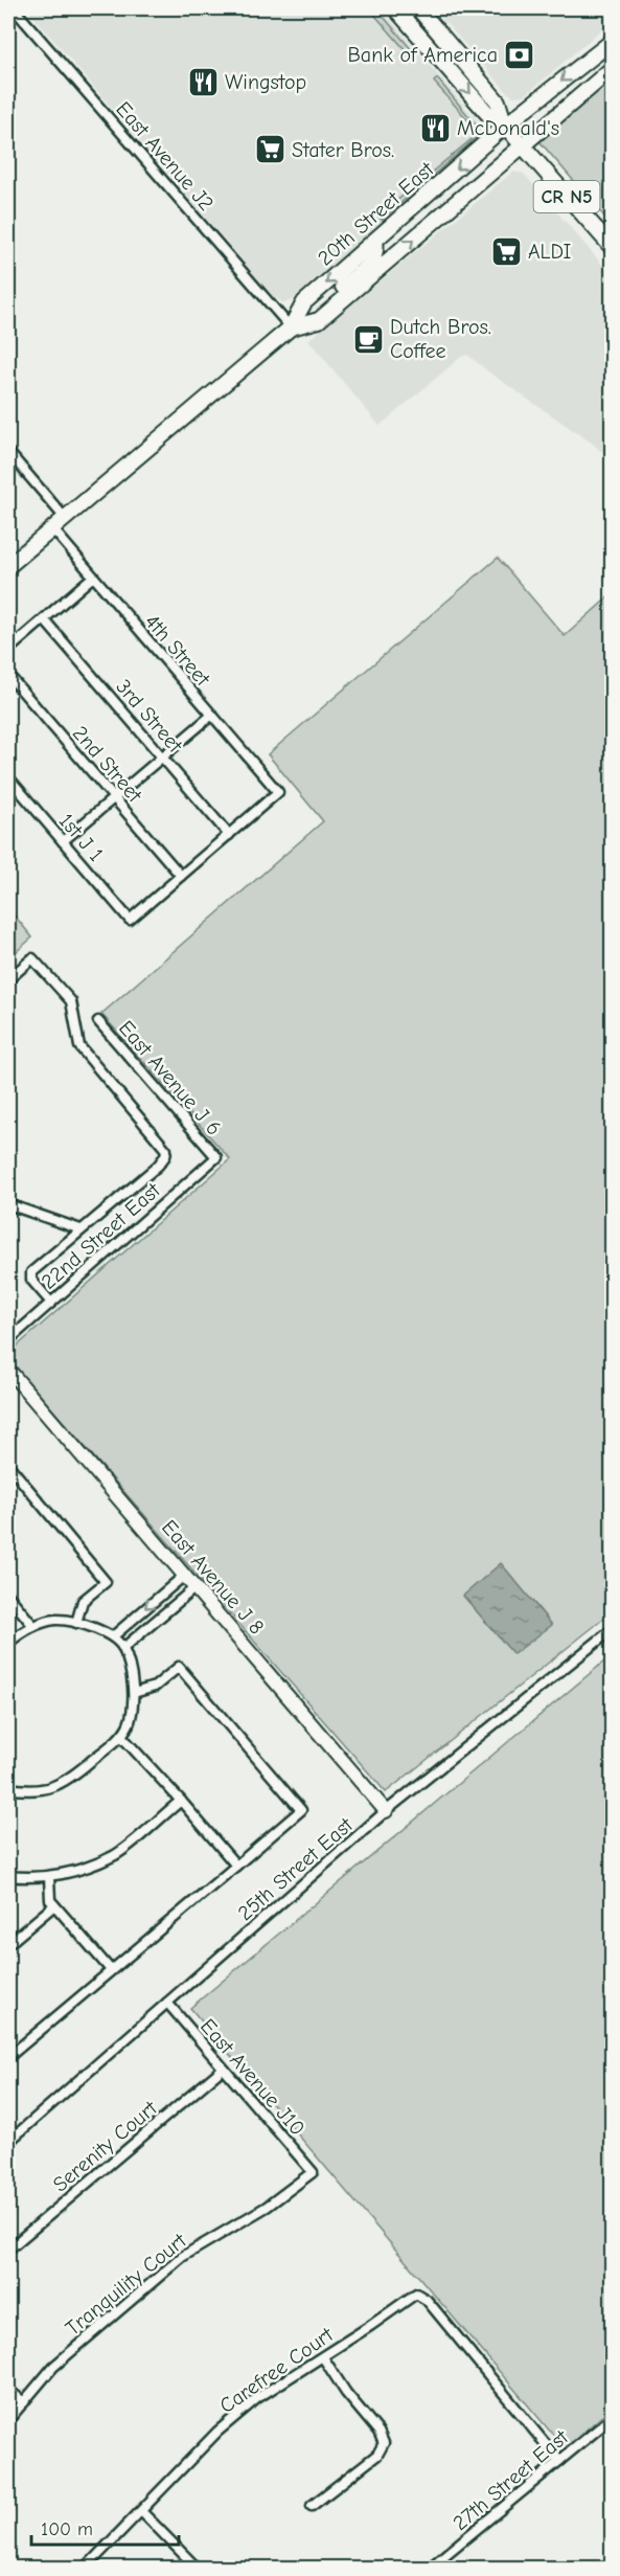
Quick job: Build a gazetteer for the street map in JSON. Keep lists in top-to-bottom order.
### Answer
{
  "streets": {
    "main road": ["CR N5", "20th Street East"],
    "street": [
      "East Avenue J2",
      "4th Street",
      "3rd Street",
      "2nd Street",
      "1st J 1",
      "East Avenue J 6",
      "22nd Street East",
      "East Avenue J 8",
      "25th Street East",
      "East Avenue J10",
      "Serenity Court",
      "Tranquility Court",
      "Carefree Court",
      "27th Street East"
    ]
  },
  "crossings": [
    ["East Avenue J2", "20th Street East"],
    ["CR N5", "20th Street East"],
    ["20th Street East", "4th Street"],
    ["4th Street", "3rd Street"],
    ["2nd Street", "1st J 1"],
    ["East Avenue J 6", "22nd Street East"],
    ["East Avenue J 8", "25th Street East"],
    ["25th Street East", "East Avenue J10"],
    ["East Avenue J10", "Serenity Court"],
    ["East Avenue J10", "Tranquility Court"],
    ["Carefree Court", "27th Street East"]
  ],
  "places": {
    "bank": ["Bank of America"],
    "restaurant": ["Wingstop", "McDonald's"],
    "supermarket": ["Stater Bros.", "ALDI"],
    "cafe": ["Dutch Bros. Coffee"]
  },
  "scale_bar": "100 m"
}
